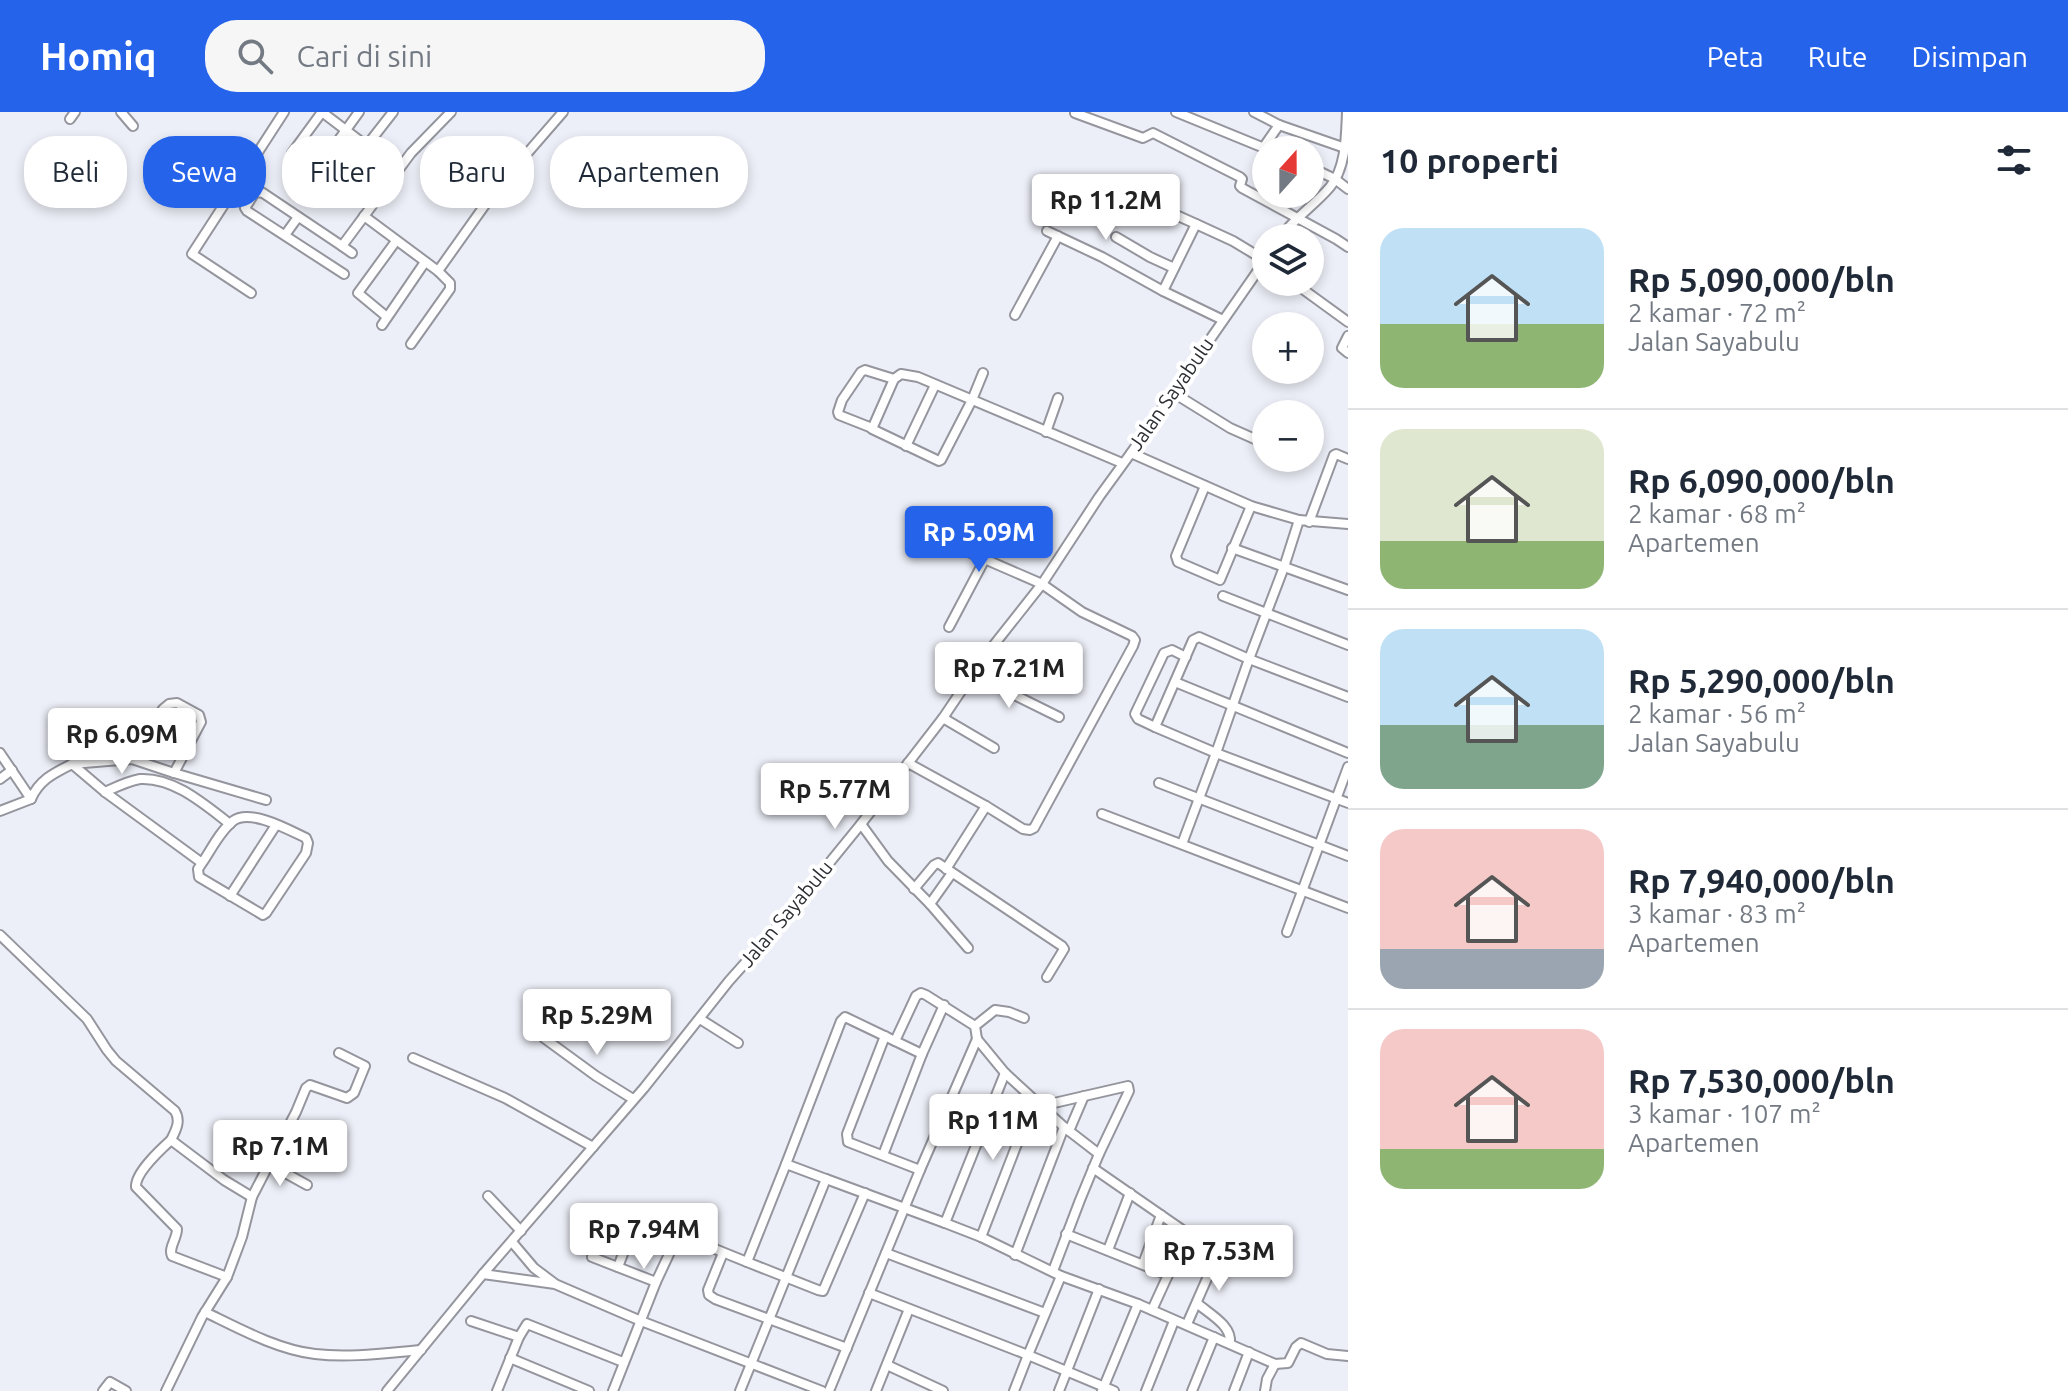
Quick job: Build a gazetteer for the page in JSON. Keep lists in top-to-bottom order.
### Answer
{
  "streets": {
    "street": ["Jalan Sayabulu"]
  },
  "north": "top",
  "page": {
    "header": "Homiq",
    "search": "Cari di sini",
    "nav": ["Peta", "Rute", "Disimpan"],
    "heading": "10 properti",
    "map_buttons": ["+", "−"],
    "chip": [
      "Beli",
      "Sewa",
      "Filter",
      "Baru",
      "Apartemen"
    ],
    "price": [
      "Rp 11.2M",
      "Rp 5.09M",
      "Rp 7.21M",
      "Rp 6.09M",
      "Rp 5.77M",
      "Rp 5.29M",
      "Rp 11M",
      "Rp 7.1M",
      "Rp 7.94M",
      "Rp 7.53M"
    ],
    "list": [
      {
        "name": "Rp 5,090,000/bln",
        "note": "2 kamar · 72 m² · Jalan Sayabulu"
      },
      {
        "name": "Rp 6,090,000/bln",
        "note": "2 kamar · 68 m² · Apartemen"
      },
      {
        "name": "Rp 5,290,000/bln",
        "note": "2 kamar · 56 m² · Jalan Sayabulu"
      },
      {
        "name": "Rp 7,940,000/bln",
        "note": "3 kamar · 83 m² · Apartemen"
      },
      {
        "name": "Rp 7,530,000/bln",
        "note": "3 kamar · 107 m² · Apartemen"
      }
    ]
  }
}
